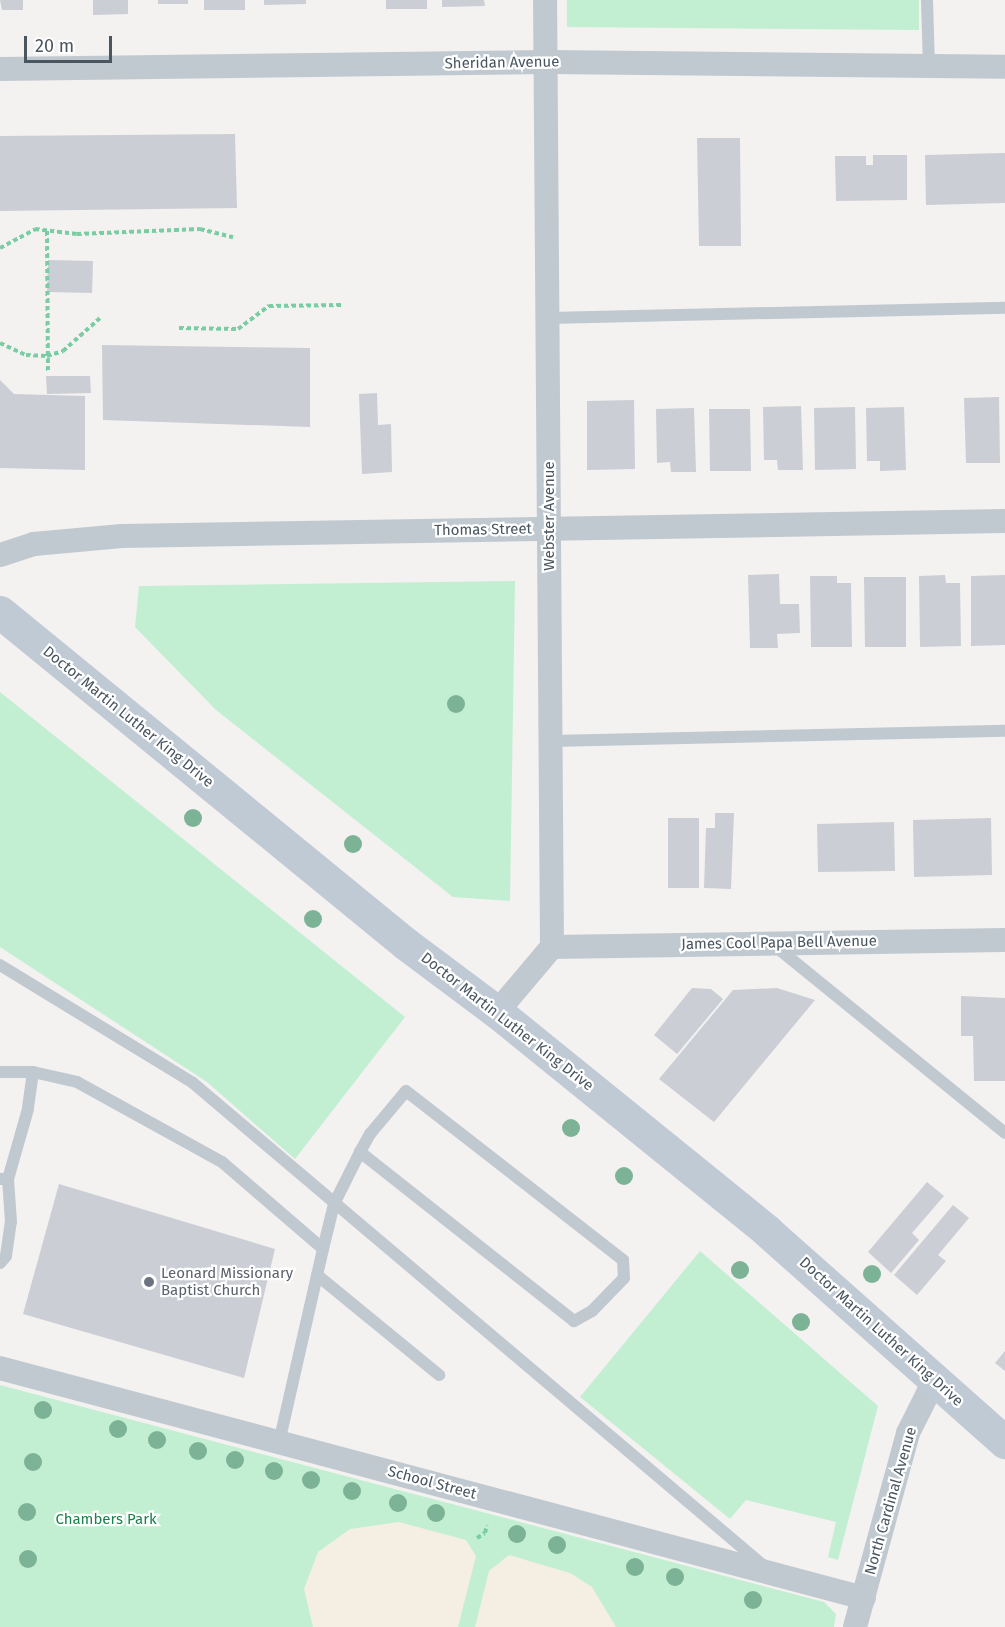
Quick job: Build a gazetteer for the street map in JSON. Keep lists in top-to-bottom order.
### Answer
{
  "streets": {
    "main road": ["Doctor Martin Luther King Drive"],
    "street": [
      "Sheridan Avenue",
      "Webster Avenue",
      "Thomas Street",
      "James Cool Papa Bell Avenue",
      "School Street",
      "North Cardinal Avenue"
    ]
  },
  "crossings": [
    ["Sheridan Avenue", "Webster Avenue"],
    ["Webster Avenue", "Thomas Street"],
    ["Webster Avenue", "James Cool Papa Bell Avenue"],
    ["Doctor Martin Luther King Drive", "North Cardinal Avenue"],
    ["School Street", "North Cardinal Avenue"]
  ],
  "parks": ["Chambers Park"],
  "places": ["Leonard Missionary Baptist Church"],
  "scale_bar": "20 m"
}
